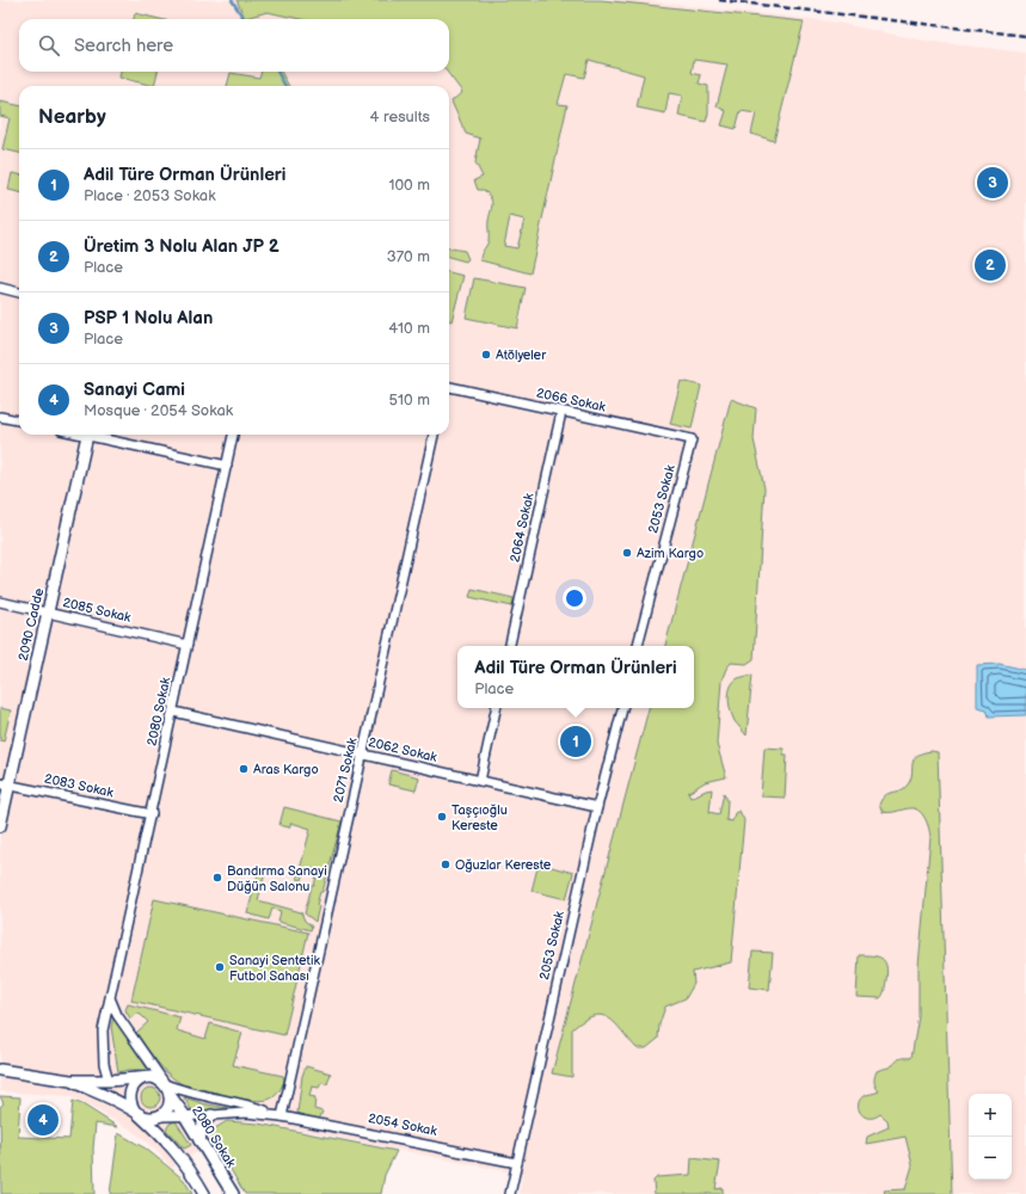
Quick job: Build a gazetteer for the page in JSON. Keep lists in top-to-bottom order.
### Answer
{
  "streets": {
    "street": [
      "2066 Sokak",
      "2053 Sokak",
      "2064 Sokak",
      "2085 Sokak",
      "2090 Cadde",
      "2080 Sokak",
      "2062 Sokak",
      "2071 Sokak",
      "2083 Sokak",
      "2054 Sokak"
    ]
  },
  "crossings": [
    ["2066 Sokak", "2053 Sokak"],
    ["2066 Sokak", "2064 Sokak"],
    ["2053 Sokak", "2062 Sokak"],
    ["2053 Sokak", "2054 Sokak"],
    ["2085 Sokak", "2090 Cadde"],
    ["2085 Sokak", "2080 Sokak"],
    ["2090 Cadde", "2083 Sokak"],
    ["2080 Sokak", "2062 Sokak"],
    ["2080 Sokak", "2083 Sokak"],
    ["2080 Sokak", "2054 Sokak"],
    ["2062 Sokak", "2071 Sokak"],
    ["2071 Sokak", "2054 Sokak"]
  ],
  "places": [
    "Atölyeler",
    "Azim Kargo",
    "Aras Kargo",
    "Taşçıoğlu Kereste",
    "Oğuzlar Kereste",
    "Bandırma Sanayi Düğün Salonu",
    "Sanayi Sentetik Futbol Sahası"
  ],
  "page": {
    "search": "Search here",
    "heading": ["Nearby", "4 results"],
    "list": [
      {
        "mark": "1",
        "name": "Adil Türe Orman Ürünleri",
        "note": "Place · 2053 Sokak",
        "value": "100 m"
      },
      {
        "mark": "2",
        "name": "Üretim 3 Nolu Alan JP 2",
        "note": "Place",
        "value": "370 m"
      },
      {
        "mark": "3",
        "name": "PSP 1 Nolu Alan",
        "note": "Place",
        "value": "410 m"
      },
      {
        "mark": "4",
        "name": "Sanayi Cami",
        "note": "Mosque · 2054 Sokak",
        "value": "510 m"
      }
    ],
    "pins": [
      "3",
      "2",
      "1",
      "4"
    ],
    "popup": ["Adil Türe Orman Ürünleri", "Place"],
    "map_buttons": ["+", "−"]
  }
}
